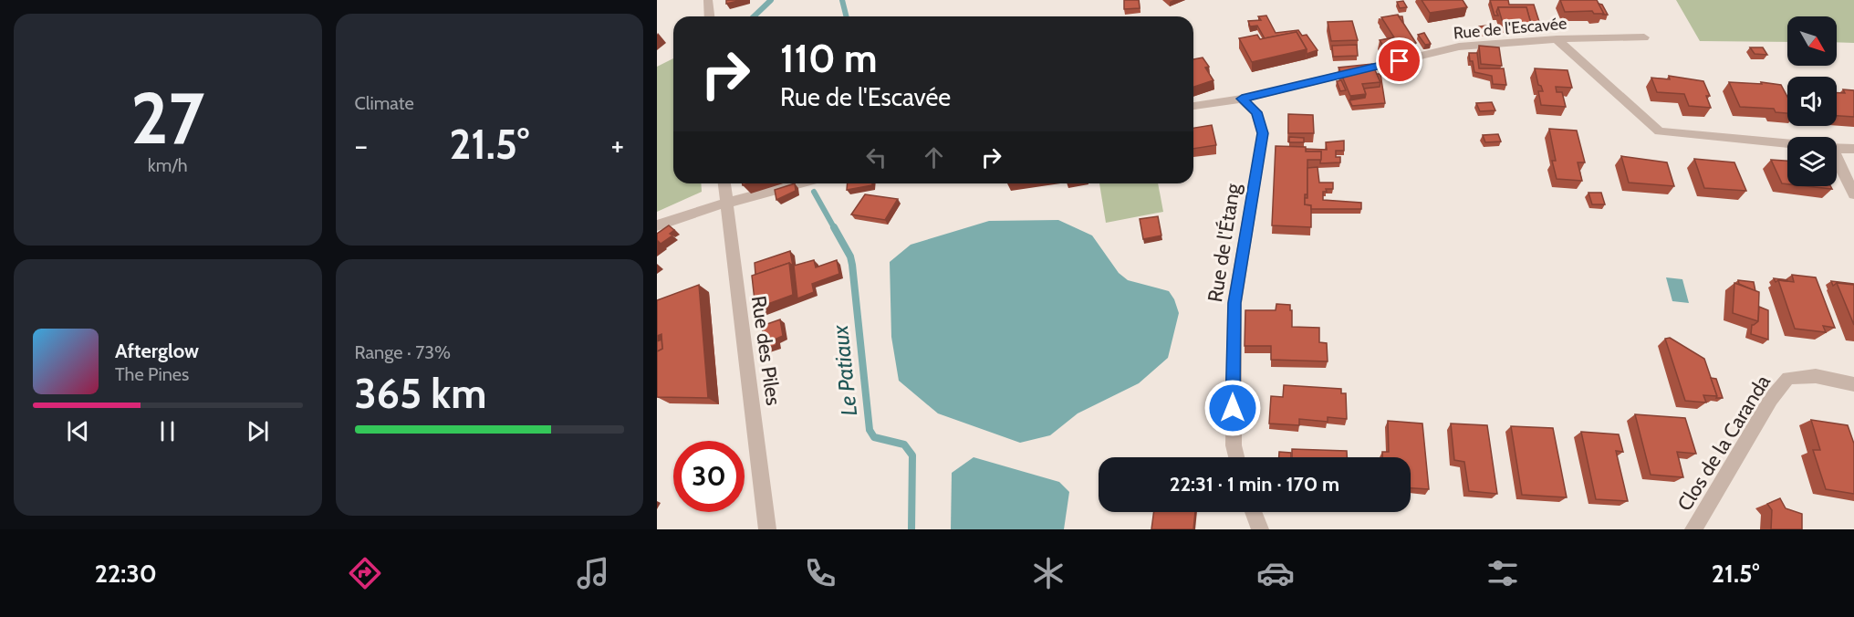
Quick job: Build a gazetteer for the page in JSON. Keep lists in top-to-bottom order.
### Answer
{
  "streets": {
    "street": [
      "Rue de l'Escavée",
      "Rue de l'Étang",
      "Rue des Piles",
      "Clos de la Caranda"
    ]
  },
  "crossings": [
    ["Rue de l'Escavée", "Rue de l'Étang"]
  ],
  "water": ["Le Patiaux"],
  "north": "bottom right",
  "page": {
    "tile": [
      ["27", "km/h"],
      "Climate",
      ["Range · 73%", "365 km"]
    ],
    "turn": ["110 m", "Rue de l'Escavée"],
    "heat": ["−", "21.5°", "+"],
    "song": ["Afterglow", "The Pines"],
    "limit": "30",
    "trip": "22:31 · 1 min · 170 m",
    "tabs": ["22:30", "21.5°"]
  }
}
